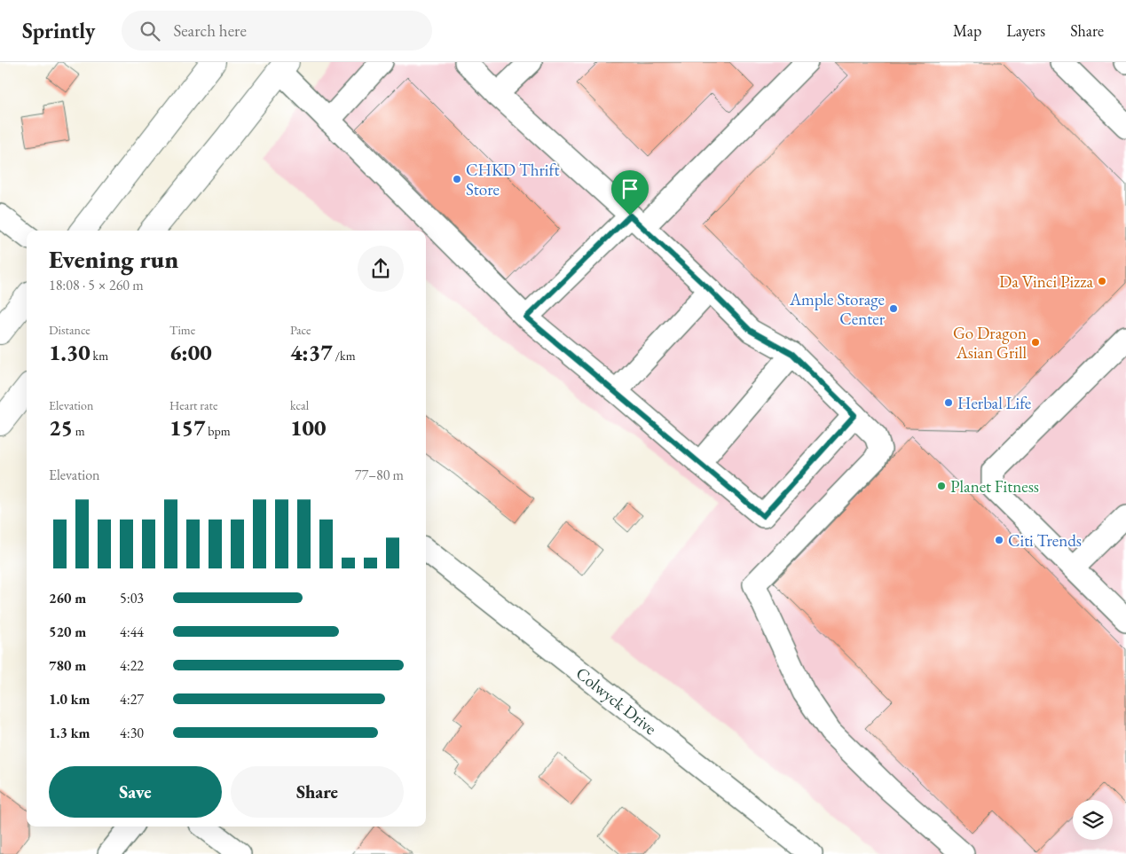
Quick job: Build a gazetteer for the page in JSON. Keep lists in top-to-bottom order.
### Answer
{
  "streets": {
    "street": ["Colwyck Drive"]
  },
  "places": [
    "CHKD Thrift Store",
    "Da Vinci Pizza",
    "Ample Storage Center",
    "Go Dragon Asian Grill",
    "Herbal Life",
    "Planet Fitness",
    "Citi Trends"
  ],
  "page": {
    "header": "Sprintly",
    "search": "Search here",
    "nav": ["Map", "Layers", "Share"],
    "heading": ["Evening run", "18:08 · 5 × 260 m"],
    "stats": [
      ["Distance", "1.30 km"],
      ["Time", "6:00"],
      ["Pace", "4:37 /km"],
      ["Elevation", "25 m"],
      ["Heart rate", "157 bpm"],
      ["kcal", "100"]
    ],
    "chart": ["Elevation", "77–80 m"],
    "list": [
      {
        "name": "260 m",
        "note": "5:03"
      },
      {
        "name": "520 m",
        "note": "4:44"
      },
      {
        "name": "780 m",
        "note": "4:22"
      },
      {
        "name": "1.0 km",
        "note": "4:27"
      },
      {
        "name": "1.3 km",
        "note": "4:30"
      }
    ],
    "buttons": ["Save", "Share"]
  }
}
